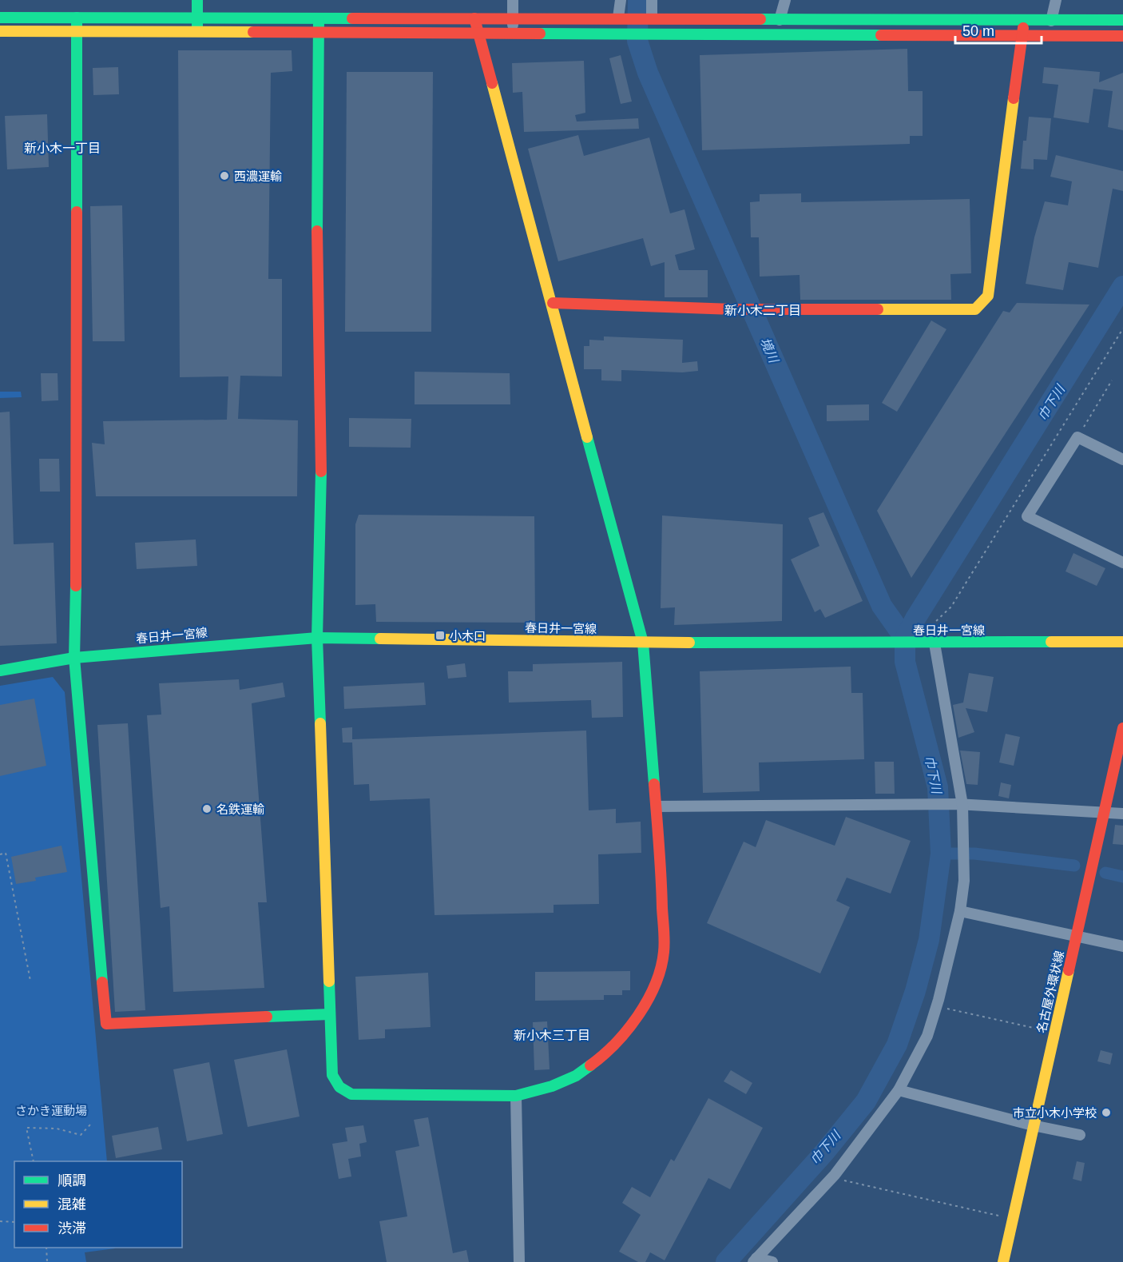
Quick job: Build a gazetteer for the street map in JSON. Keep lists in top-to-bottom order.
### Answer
{
  "streets": {
    "street": ["春日井一宮線", "名古屋外環状線"]
  },
  "districts": ["新小木一丁目", "新小木二丁目", "新小木三丁目"],
  "water": ["境川", "巾下川"],
  "parks": ["さかき運動場"],
  "places": {
    "other": ["西濃運輸", "名鉄運輸", "市立小木小学校"],
    "transit": ["小木口"]
  },
  "legend": ["順調", "混雑", "渋滞"],
  "scale_bar": "50 m"
}
